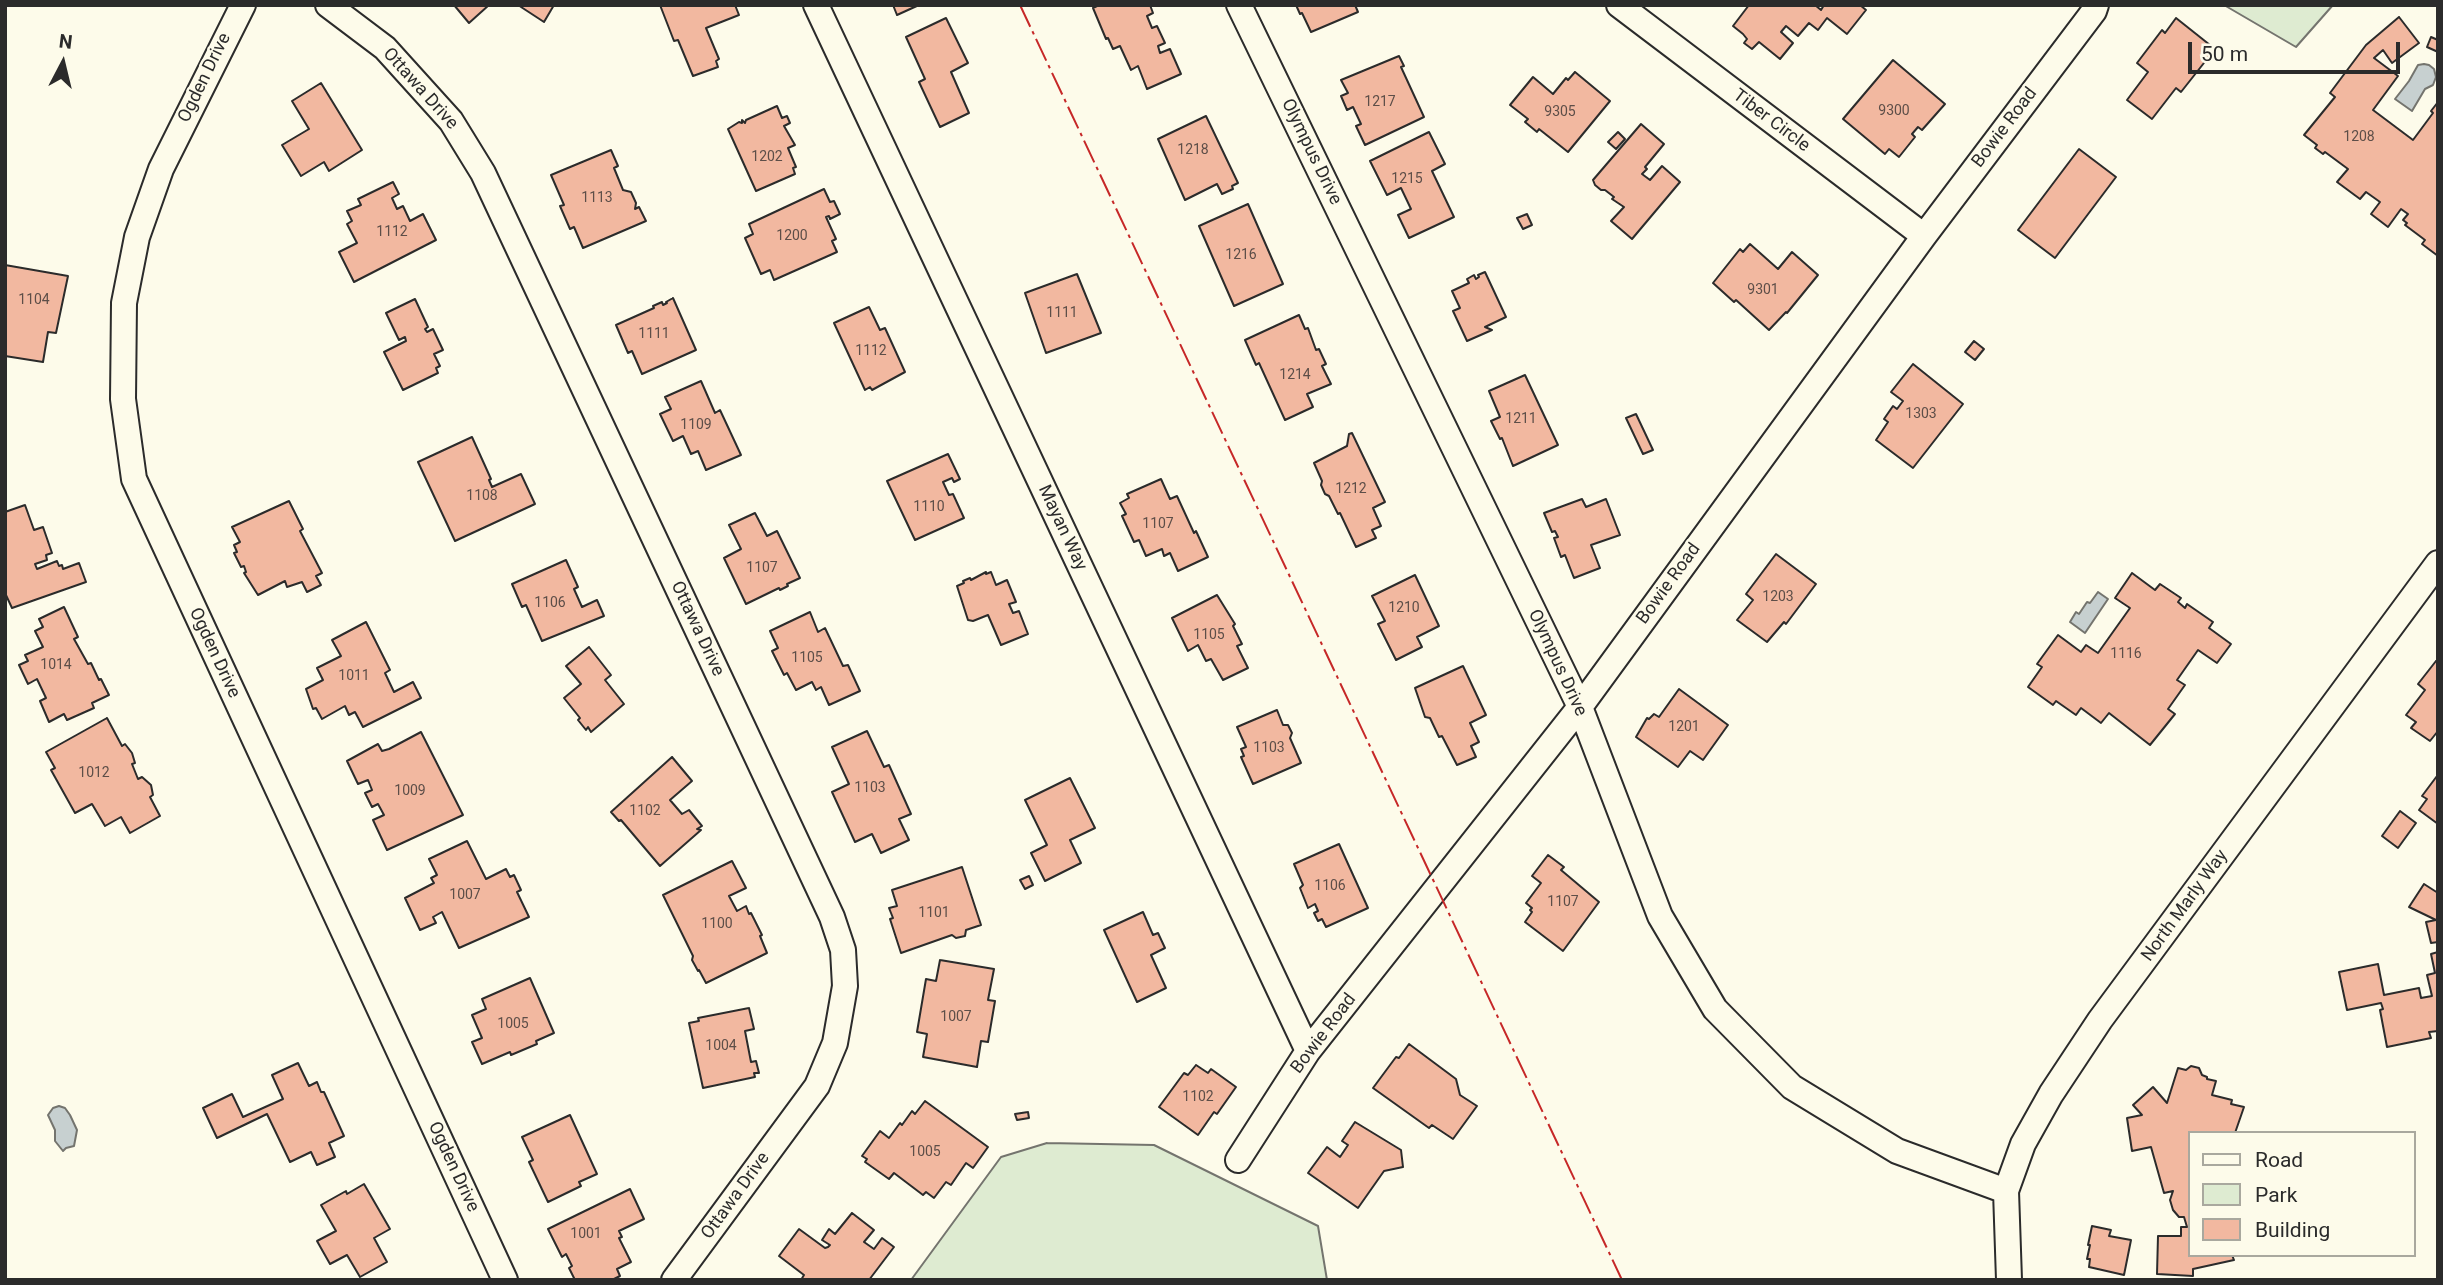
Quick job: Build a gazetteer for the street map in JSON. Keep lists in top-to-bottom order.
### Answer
{
  "streets": {
    "street": [
      "Ogden Drive",
      "Ottawa Drive",
      "Tiber Circle",
      "Bowie Road",
      "Olympus Drive",
      "Mayan Way",
      "North Marly Way"
    ]
  },
  "crossings": [
    ["Tiber Circle", "Bowie Road"],
    ["Bowie Road", "Olympus Drive"],
    ["Bowie Road", "Mayan Way"],
    ["Olympus Drive", "North Marly Way"]
  ],
  "house_numbers": [
    "1217",
    "9300",
    "9305",
    "1208",
    "1218",
    "1202",
    "1215",
    "1113",
    "1112",
    "1200",
    "1216",
    "9301",
    "1104",
    "1111",
    "1111",
    "1112",
    "1214",
    "1303",
    "1211",
    "1109",
    "1212",
    "1108",
    "1110",
    "1107",
    "1107",
    "1203",
    "1106",
    "1210",
    "1105",
    "1116",
    "1105",
    "1014",
    "1011",
    "1201",
    "1103",
    "1012",
    "1103",
    "1009",
    "1102",
    "1106",
    "1007",
    "1107",
    "1101",
    "1100",
    "1007",
    "1005",
    "1004",
    "1102",
    "1005",
    "1001"
  ],
  "legend": ["Road", "Park", "Building"],
  "scale_bar": "50 m",
  "north": "top"
}
